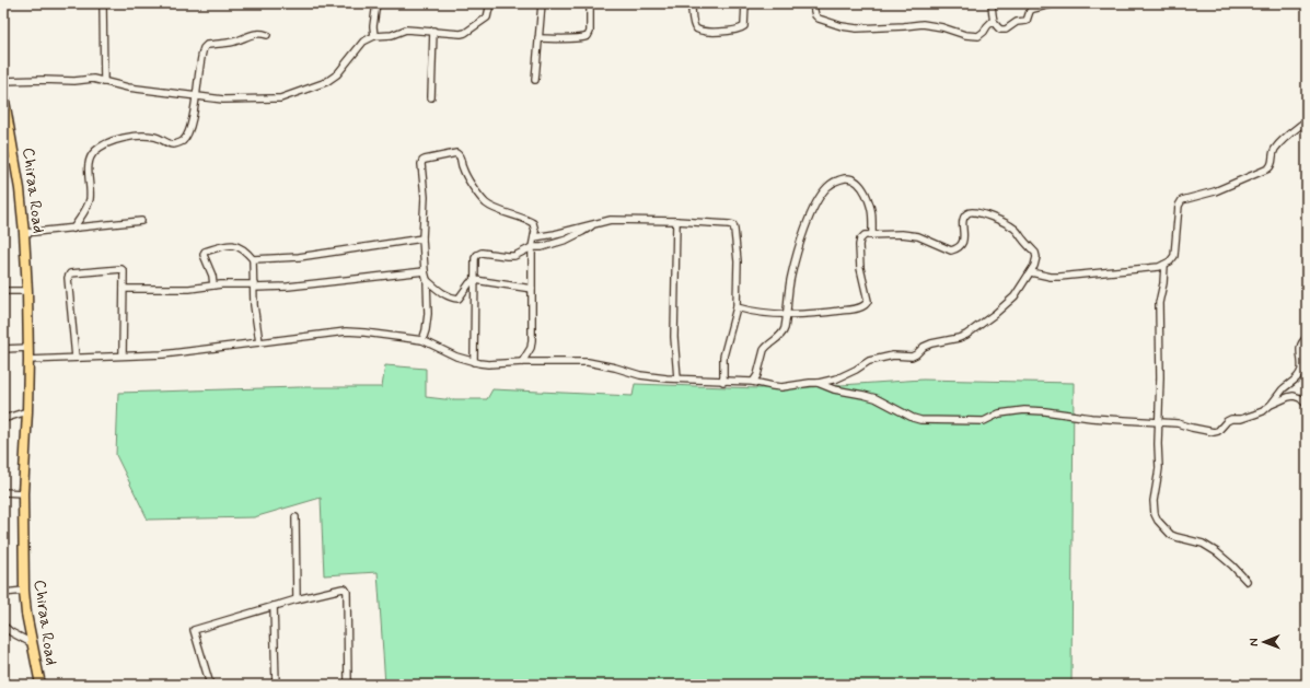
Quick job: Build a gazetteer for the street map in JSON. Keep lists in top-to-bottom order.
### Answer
{
  "streets": {
    "highway": ["Chiraa Road"]
  },
  "north": "left"
}
